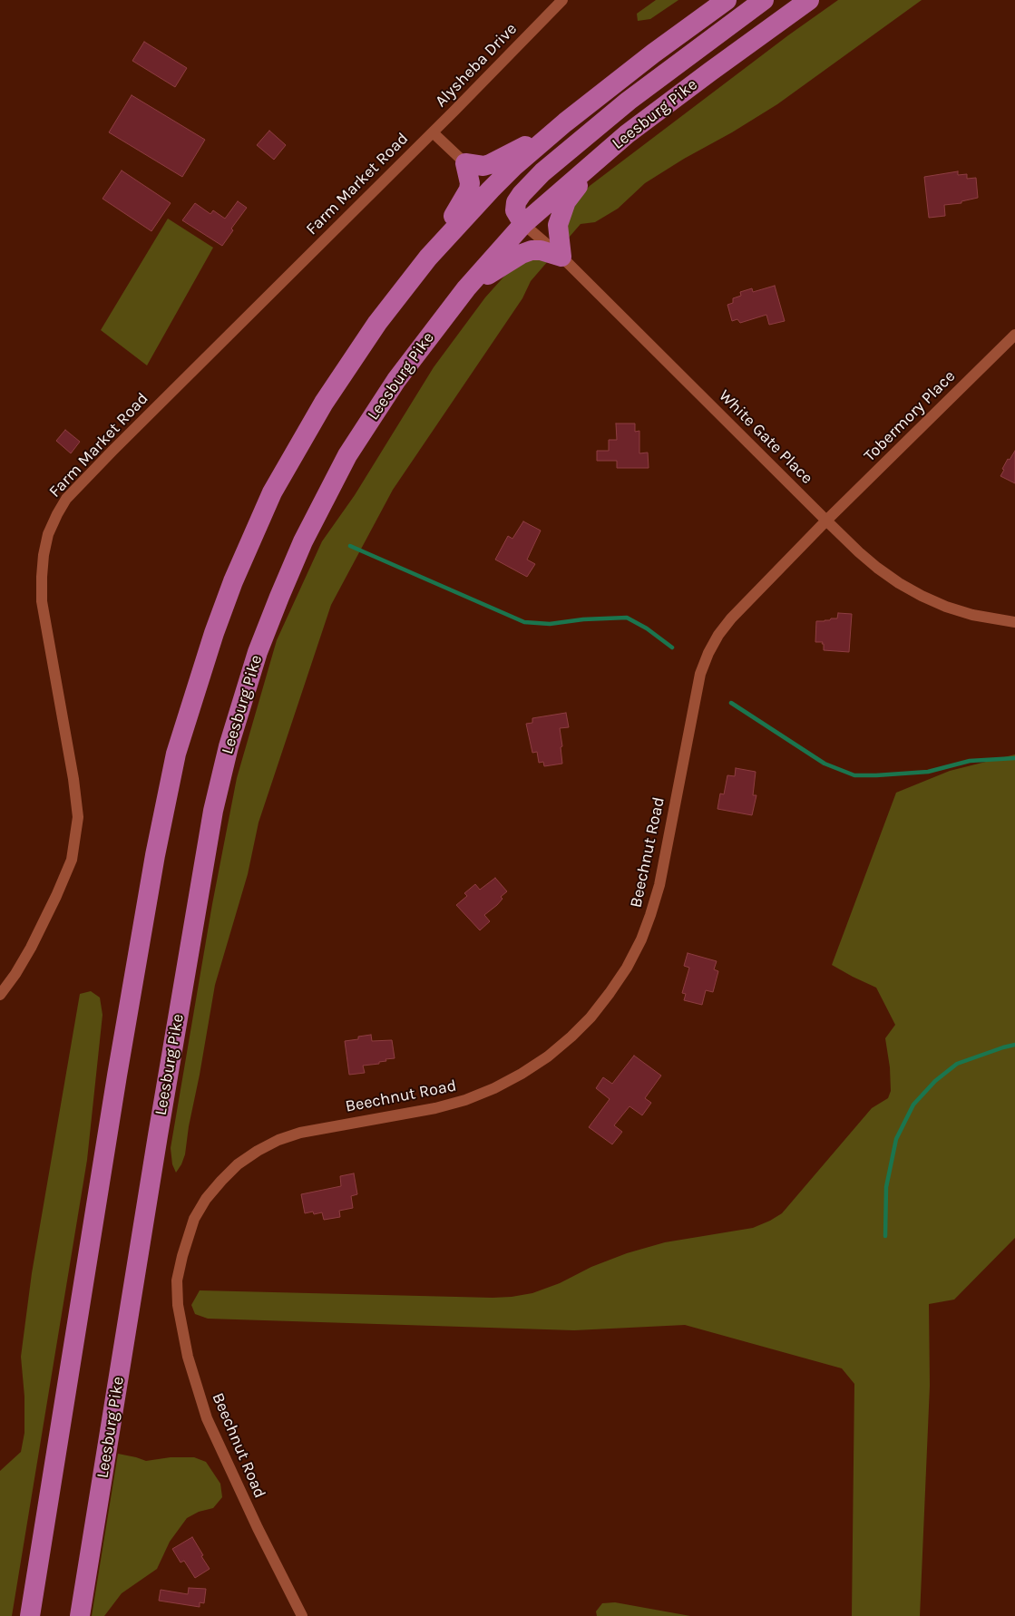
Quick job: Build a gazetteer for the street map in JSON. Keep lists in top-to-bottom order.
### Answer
{
  "streets": {
    "highway": ["Leesburg Pike"],
    "street": [
      "Alysheba Drive",
      "Farm Market Road",
      "Tobermory Place",
      "White Gate Place",
      "Beechnut Road"
    ]
  },
  "crossings": [
    ["Alysheba Drive", "Farm Market Road"],
    ["Leesburg Pike", "White Gate Place"],
    ["Tobermory Place", "White Gate Place"],
    ["Tobermory Place", "Beechnut Road"],
    ["White Gate Place", "Beechnut Road"]
  ]
}
